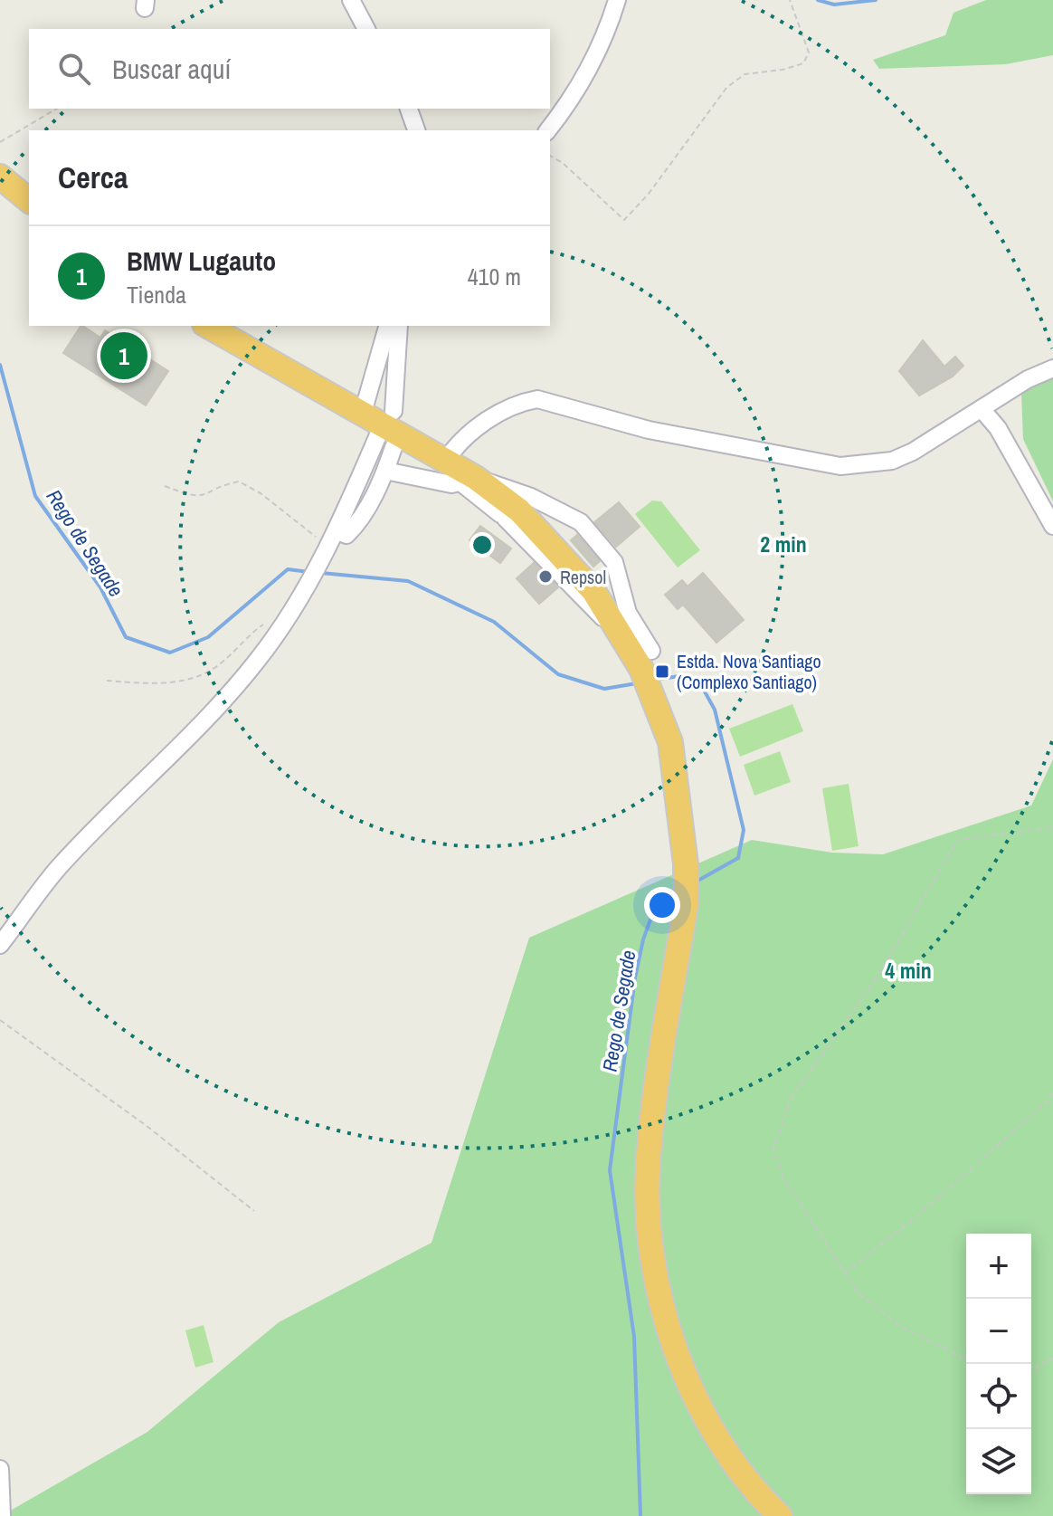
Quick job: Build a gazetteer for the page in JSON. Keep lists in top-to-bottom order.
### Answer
{
  "water": ["Rego de Segade"],
  "places": {
    "other": ["Repsol"],
    "transit": ["Estda. Nova Santiago (Complexo Santiago)"]
  },
  "page": {
    "search": "Buscar aquí",
    "heading": "Cerca",
    "list": [
      {
        "mark": "1",
        "name": "BMW Lugauto",
        "note": "Tienda",
        "value": "410 m"
      }
    ],
    "pins": "1",
    "map_buttons": ["+", "−"]
  },
  "rings": ["2 min", "4 min"]
}
